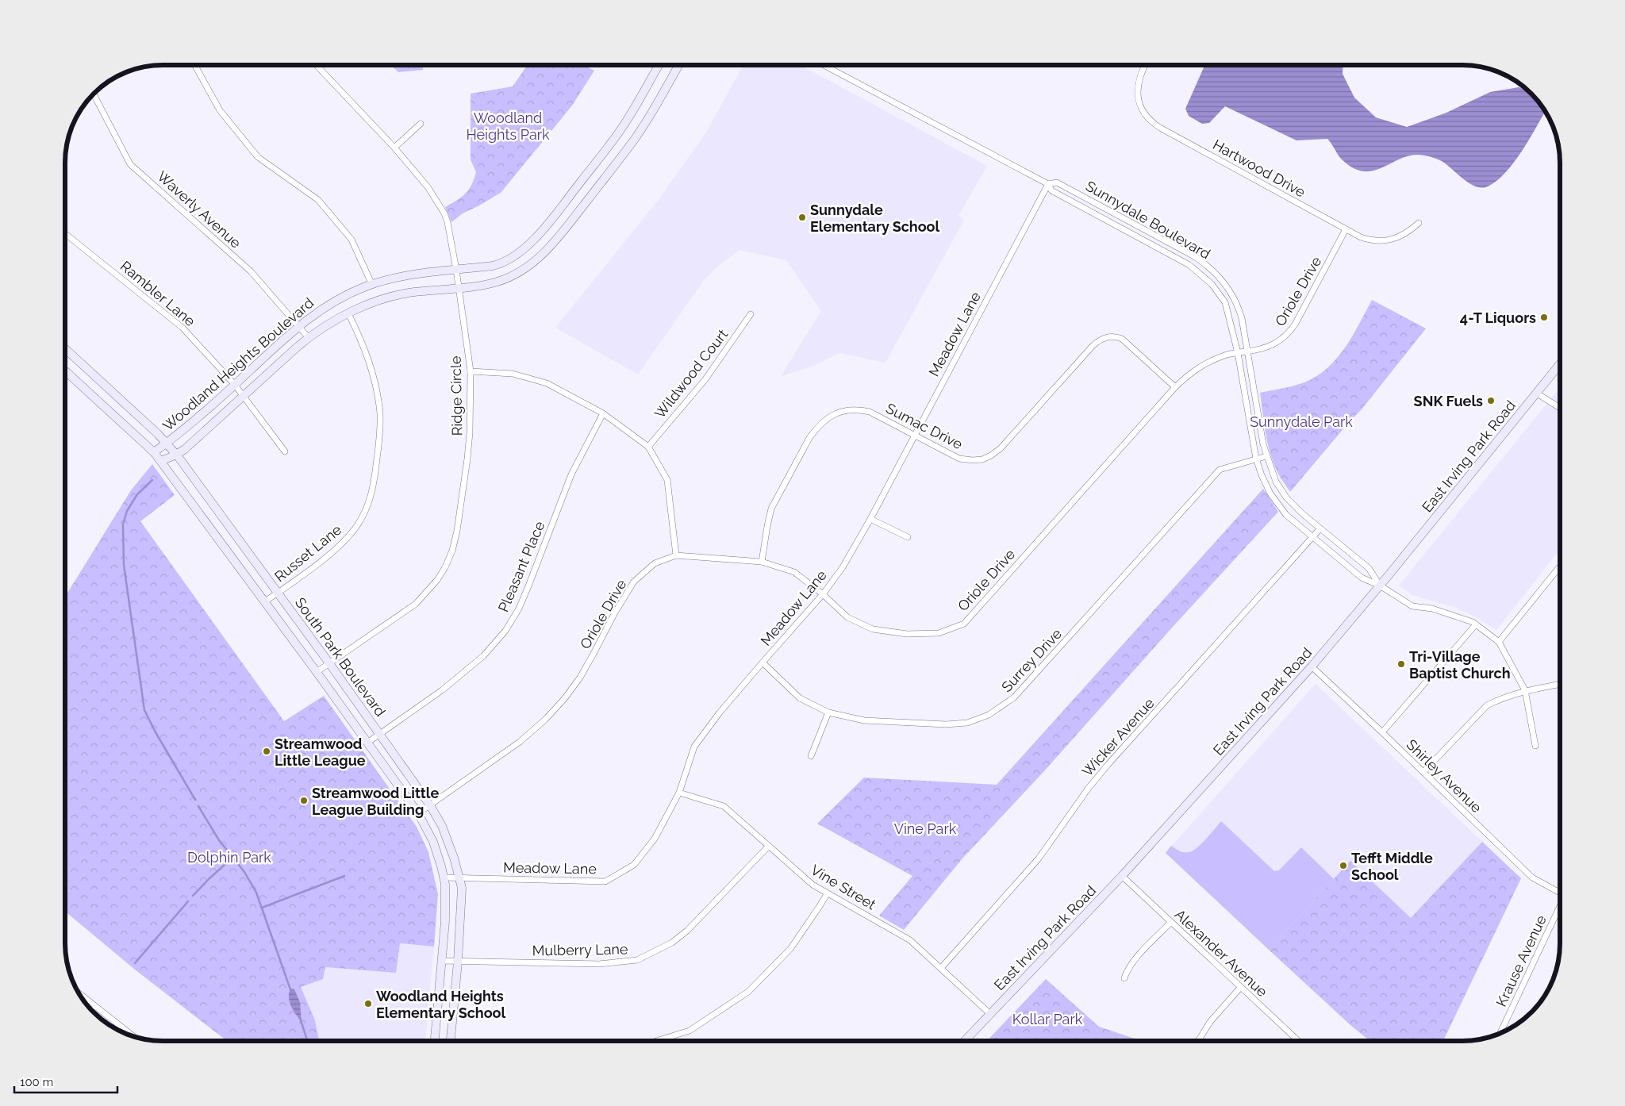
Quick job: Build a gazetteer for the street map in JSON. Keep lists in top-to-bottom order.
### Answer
{
  "streets": {
    "street": [
      "Hartwood Drive",
      "Waverly Avenue",
      "Sunnydale Boulevard",
      "Oriole Drive",
      "Rambler Lane",
      "Meadow Lane",
      "Woodland Heights Boulevard",
      "Wildwood Court",
      "Ridge Circle",
      "Sumac Drive",
      "East Irving Park Road",
      "Russet Lane",
      "Pleasant Place",
      "South Park Boulevard",
      "Surrey Drive",
      "Wicker Avenue",
      "Shirley Avenue",
      "Vine Street",
      "Mulberry Lane",
      "Alexander Avenue",
      "Krause Avenue"
    ]
  },
  "crossings": [
    ["Hartwood Drive", "Oriole Drive"],
    ["Waverly Avenue", "Woodland Heights Boulevard"],
    ["Sunnydale Boulevard", "Oriole Drive"],
    ["Sunnydale Boulevard", "Meadow Lane"],
    ["Sunnydale Boulevard", "East Irving Park Road"],
    ["Sunnydale Boulevard", "Surrey Drive"],
    ["Sunnydale Boulevard", "Wicker Avenue"],
    ["Oriole Drive", "Meadow Lane"],
    ["Oriole Drive", "Sumac Drive"],
    ["Oriole Drive", "South Park Boulevard"],
    ["Rambler Lane", "Woodland Heights Boulevard"],
    ["Meadow Lane", "Sumac Drive"],
    ["Meadow Lane", "South Park Boulevard"],
    ["Meadow Lane", "Surrey Drive"],
    ["Meadow Lane", "Vine Street"],
    ["Woodland Heights Boulevard", "Ridge Circle"],
    ["Woodland Heights Boulevard", "Russet Lane"],
    ["Woodland Heights Boulevard", "South Park Boulevard"],
    ["Ridge Circle", "South Park Boulevard"],
    ["East Irving Park Road", "Shirley Avenue"],
    ["East Irving Park Road", "Vine Street"],
    ["East Irving Park Road", "Alexander Avenue"],
    ["Russet Lane", "South Park Boulevard"],
    ["Pleasant Place", "South Park Boulevard"],
    ["South Park Boulevard", "Mulberry Lane"],
    ["Wicker Avenue", "Vine Street"],
    ["Vine Street", "Mulberry Lane"]
  ],
  "parks": [
    "Woodland Heights Park",
    "Sunnydale Park",
    "Vine Park",
    "Dolphin Park",
    "Kollar Park"
  ],
  "places": [
    "Sunnydale Elementary School",
    "4-T Liquors",
    "SNK Fuels",
    "Tri-Village Baptist Church",
    "Streamwood Little League",
    "Streamwood Little League Building",
    "Tefft Middle School",
    "Woodland Heights Elementary School"
  ],
  "scale_bar": "100 m"
}
